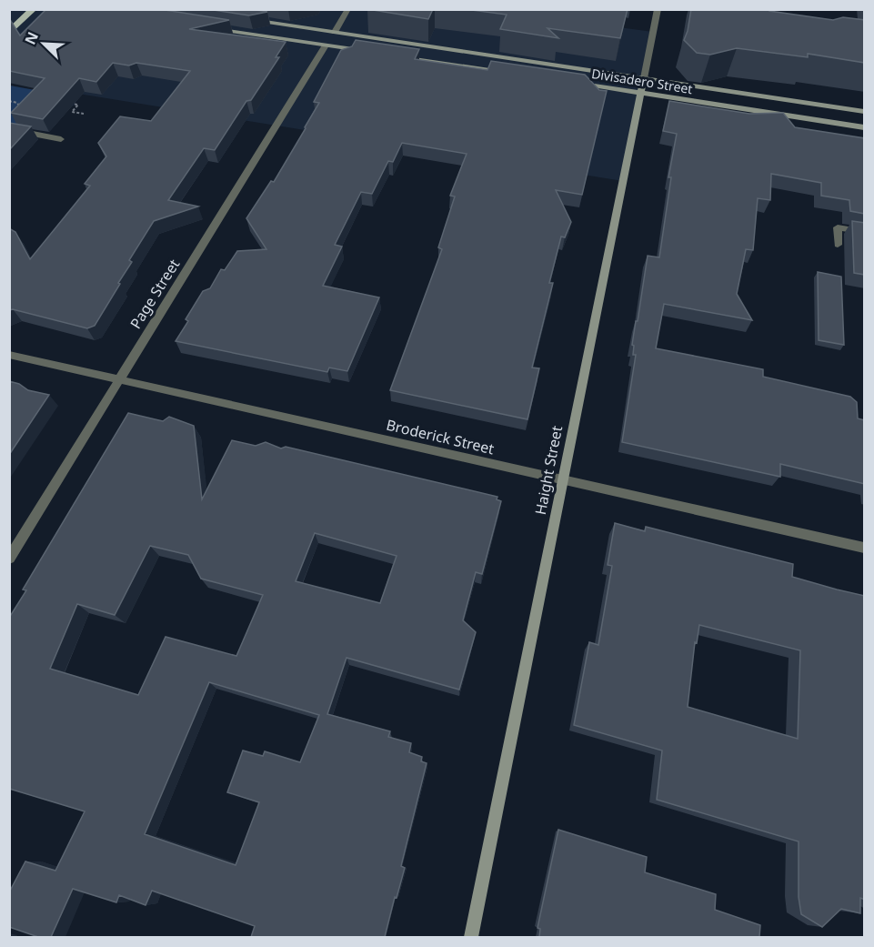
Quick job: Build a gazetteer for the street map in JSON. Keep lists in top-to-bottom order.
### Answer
{
  "streets": {
    "main road": ["Divisadero Street", "Haight Street"],
    "street": ["Page Street", "Broderick Street"]
  },
  "crossings": [
    ["Divisadero Street", "Haight Street"],
    ["Page Street", "Broderick Street"],
    ["Broderick Street", "Haight Street"]
  ],
  "north": "top left"
}
